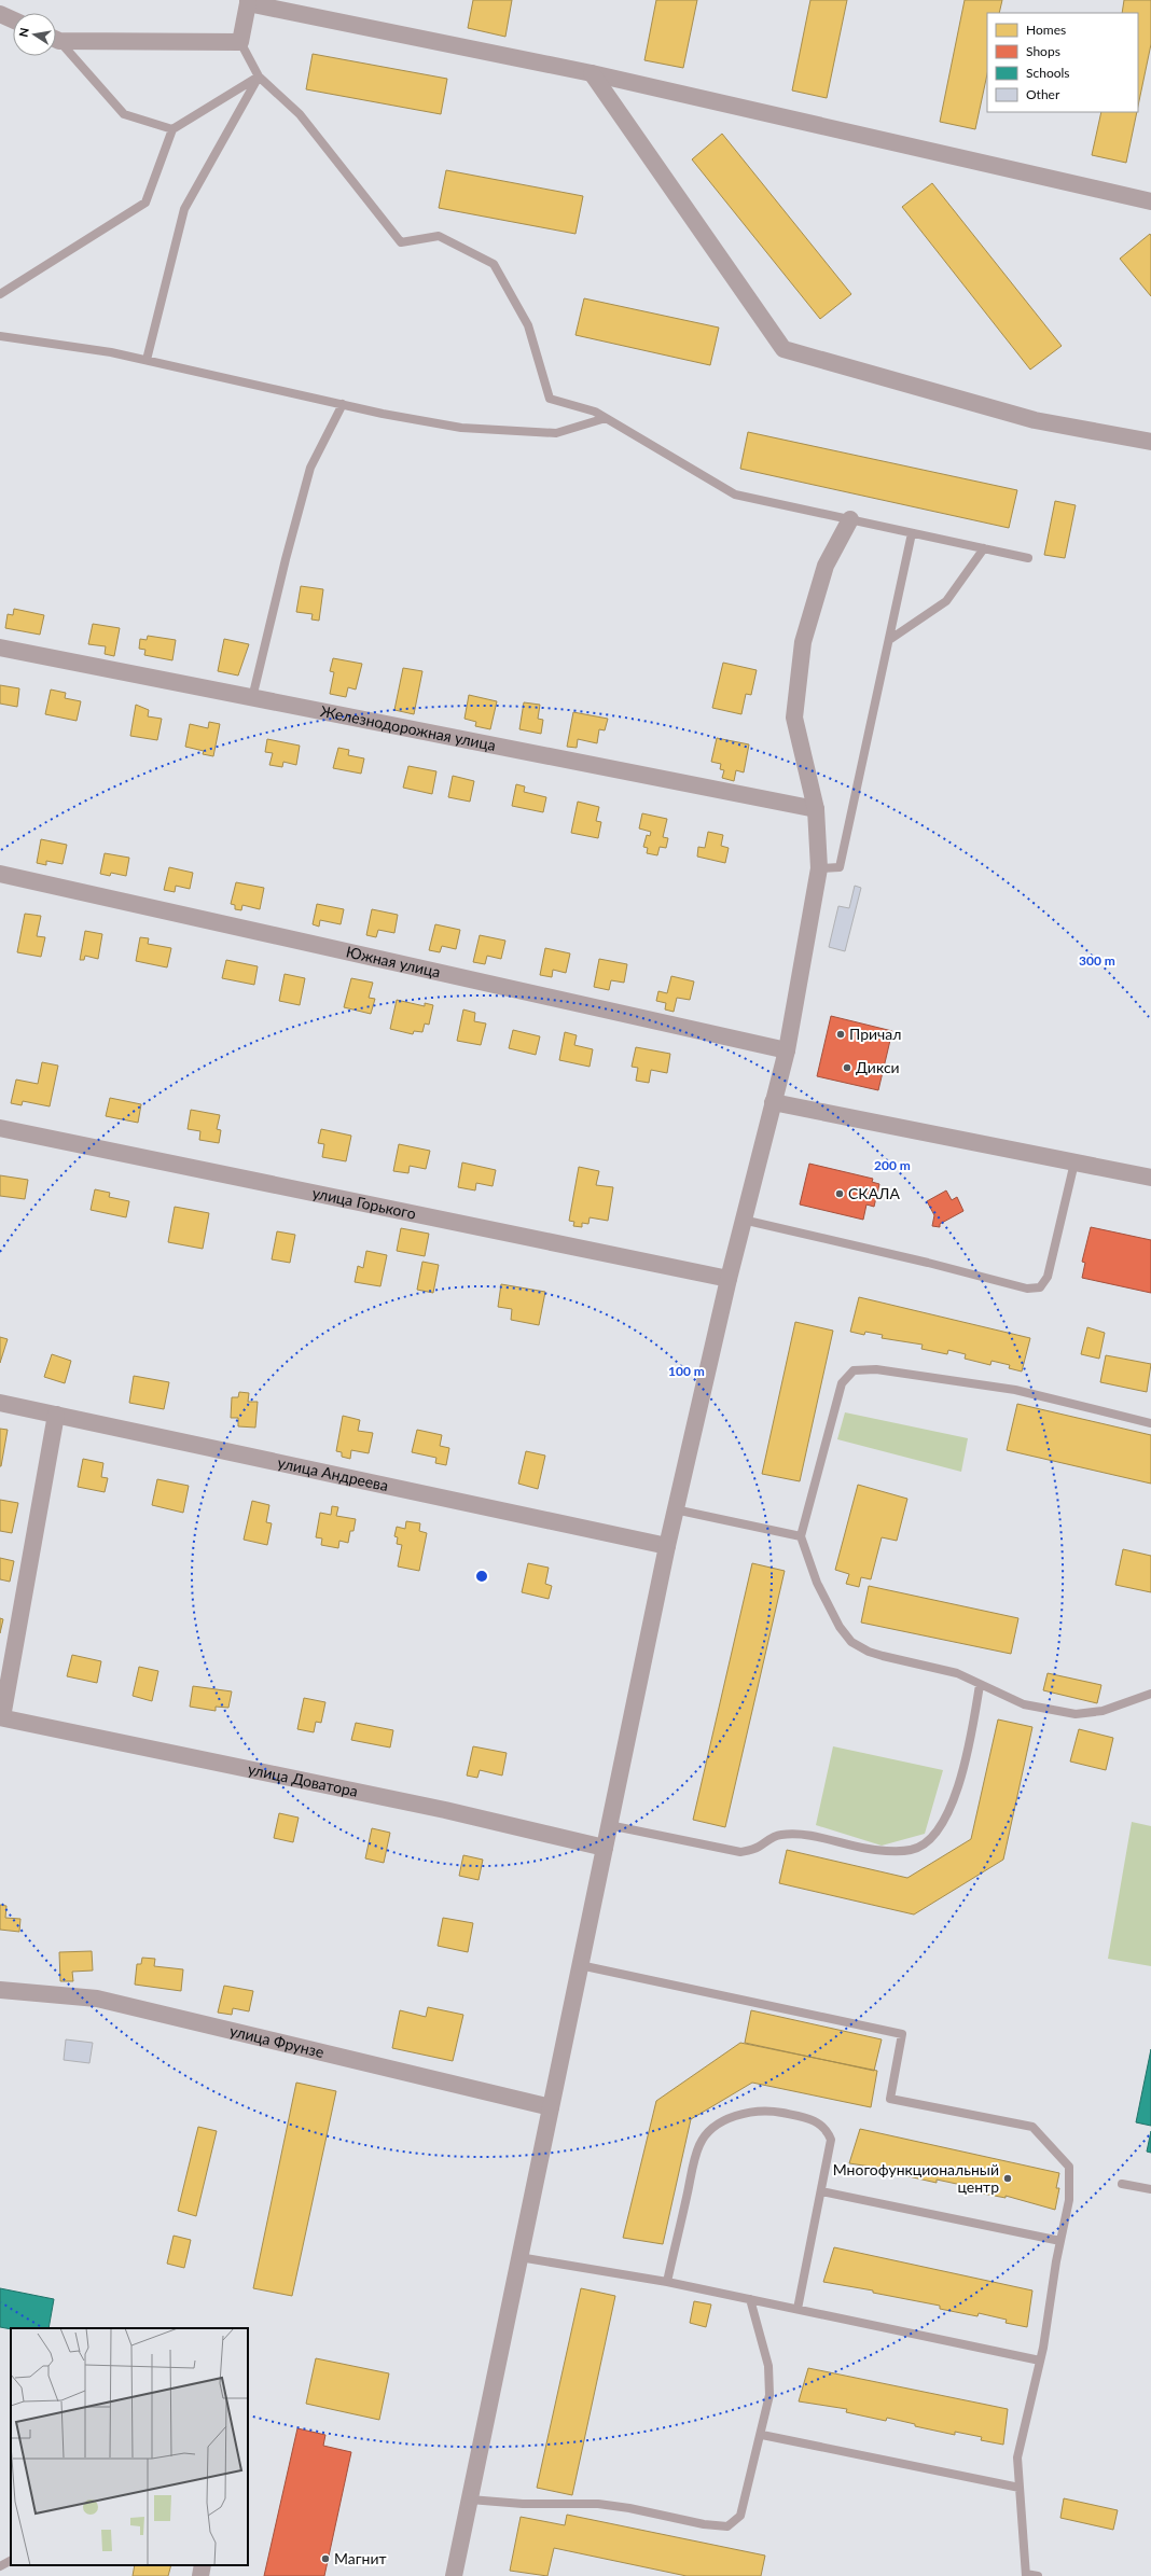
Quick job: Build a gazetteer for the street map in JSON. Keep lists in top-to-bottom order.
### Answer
{
  "streets": {
    "street": [
      "Железнодорожная улица",
      "Южная улица",
      "улица Горького",
      "улица Андреева",
      "улица Доватора",
      "улица Фрунзе"
    ]
  },
  "places": [
    "Причал",
    "Дикси",
    "СКАЛА",
    "Многофункциональный центр",
    "Магнит"
  ],
  "legend": [
    "Homes",
    "Shops",
    "Schools",
    "Other"
  ],
  "north": "left",
  "rings": ["300 m", "200 m", "100 m"]
}
